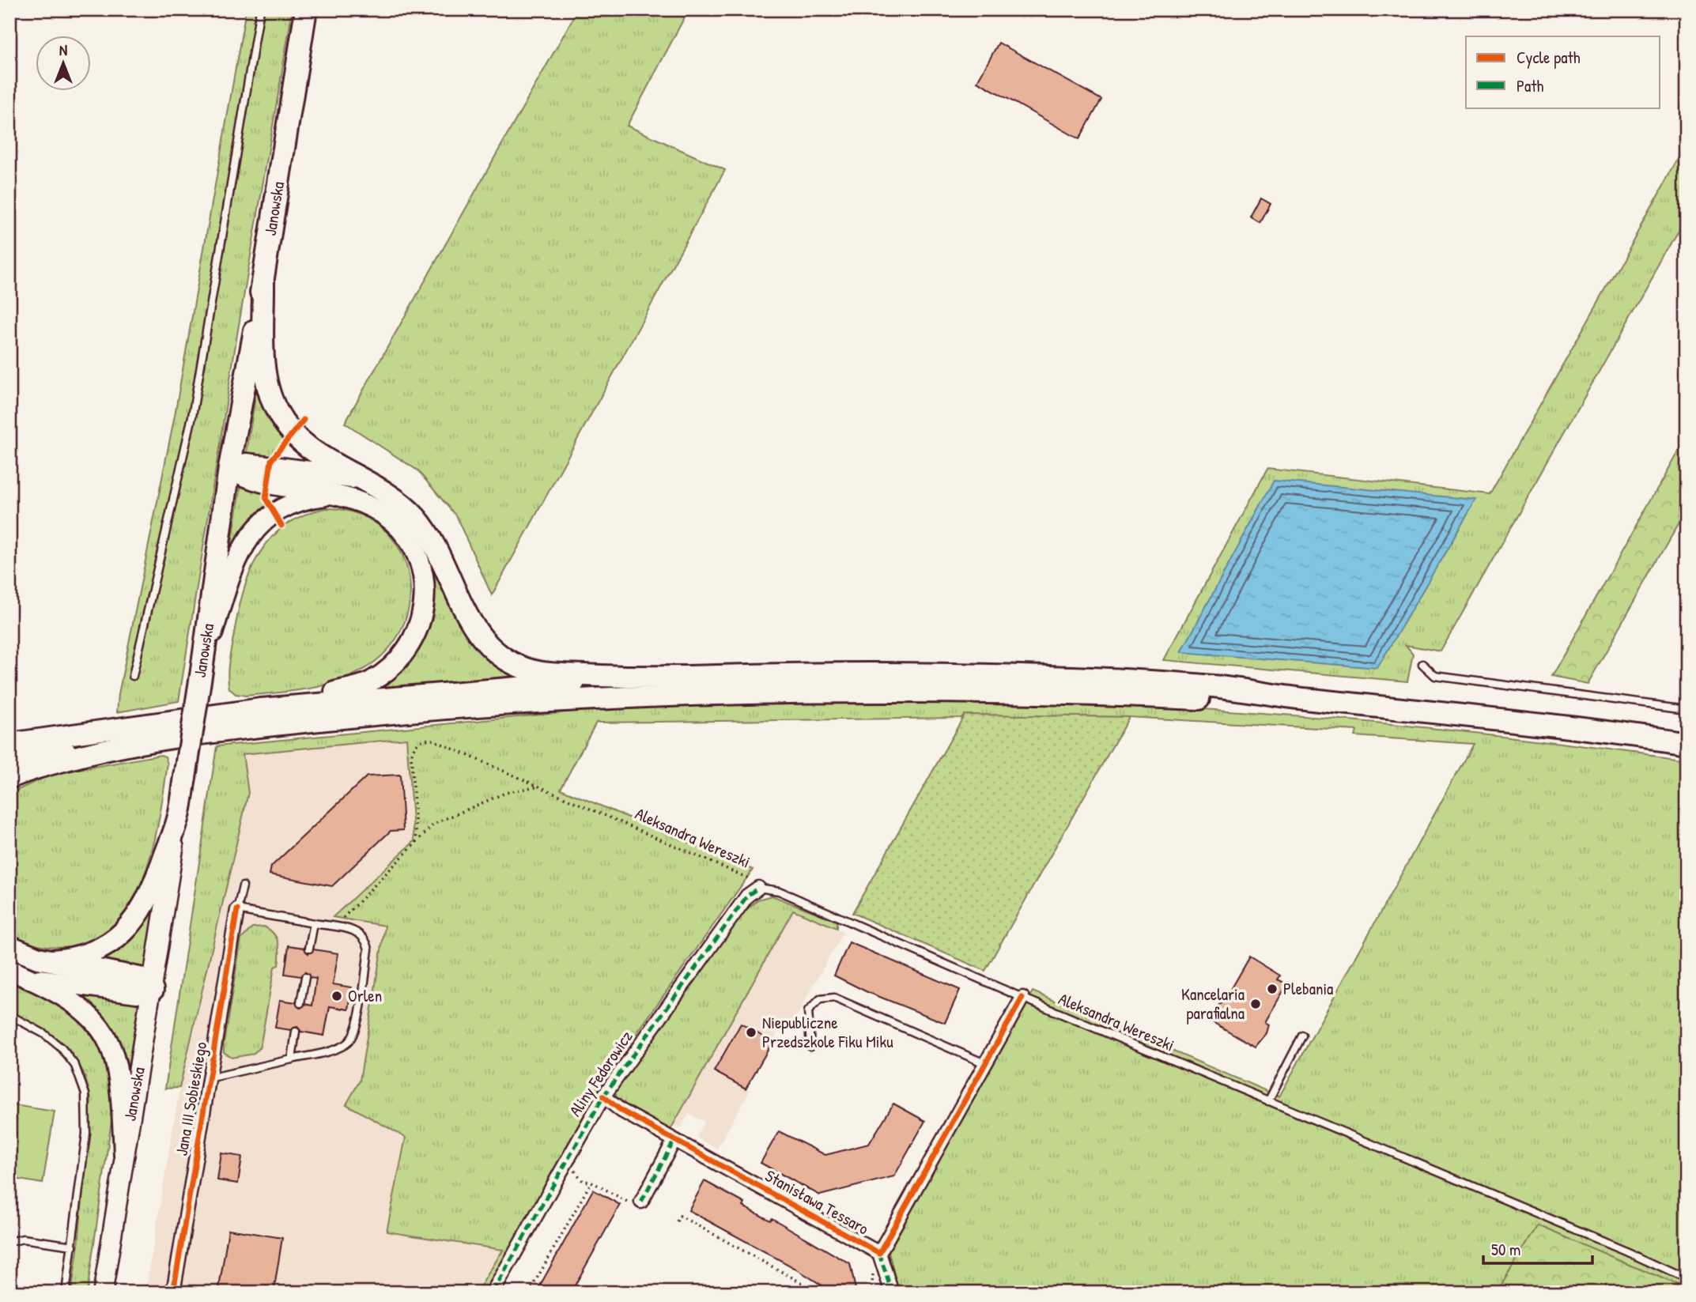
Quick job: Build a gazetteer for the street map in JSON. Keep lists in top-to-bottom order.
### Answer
{
  "streets": {
    "highway": ["Janowska"],
    "street": ["Aliny Fedorowicz", "Jana III Sobieskiego", "Stanisława Tessaro"],
    "lane": ["Aleksandra Wereszki"]
  },
  "crossings": [
    ["Aleksandra Wereszki", "Aliny Fedorowicz"],
    ["Aleksandra Wereszki", "Stanisława Tessaro"],
    ["Aliny Fedorowicz", "Stanisława Tessaro"]
  ],
  "places": [
    "Plebania",
    "Orlen",
    "Kancelaria parafialna",
    "Niepubliczne Przedszkole Fiku Miku"
  ],
  "legend": ["Cycle path", "Path"],
  "scale_bar": "50 m",
  "north": "top"
}
